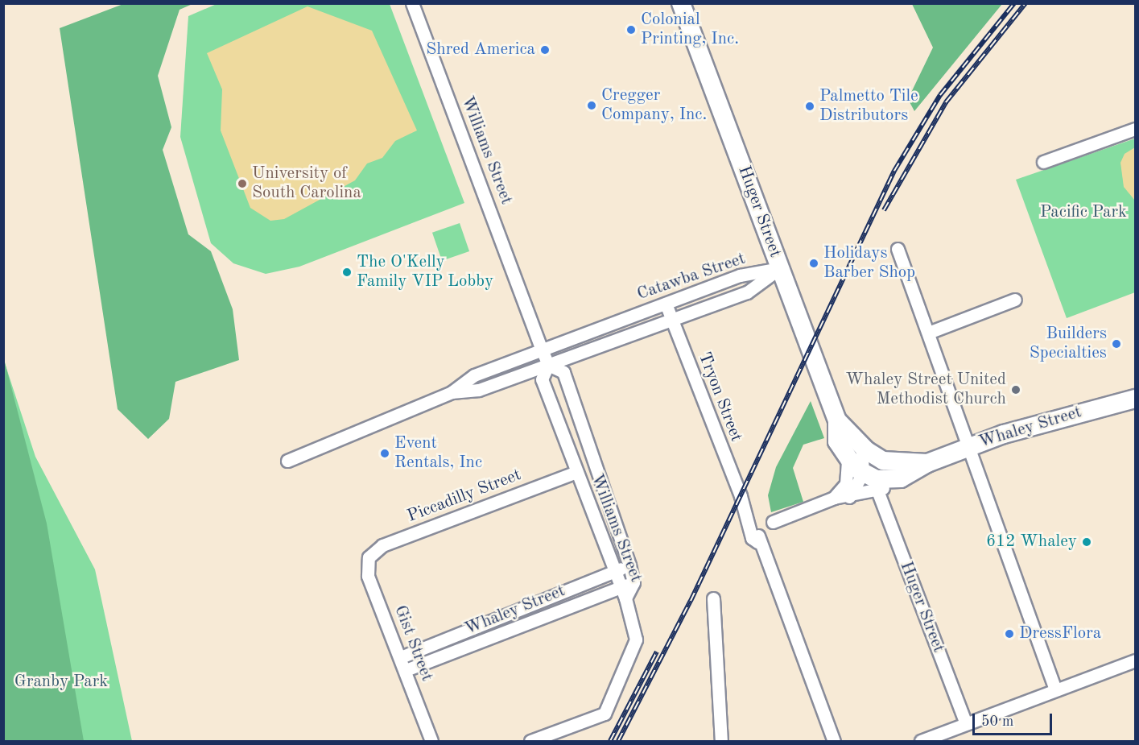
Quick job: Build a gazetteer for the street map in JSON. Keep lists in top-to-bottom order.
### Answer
{
  "streets": {
    "main road": ["Huger Street", "Whaley Street"],
    "street": [
      "Williams Street",
      "Catawba Street",
      "Tryon Street",
      "Piccadilly Street",
      "Gist Street"
    ]
  },
  "crossings": [
    ["Williams Street", "Catawba Street"],
    ["Williams Street", "Whaley Street"],
    ["Williams Street", "Piccadilly Street"],
    ["Huger Street", "Catawba Street"],
    ["Huger Street", "Whaley Street"],
    ["Catawba Street", "Tryon Street"],
    ["Whaley Street", "Gist Street"],
    ["Piccadilly Street", "Gist Street"]
  ],
  "parks": ["Pacific Park", "Granby Park"],
  "places": [
    "Colonial Printing, Inc.",
    "Shred America",
    "Cregger Company, Inc.",
    "Palmetto Tile Distributors",
    "University of South Carolina",
    "Holidays Barber Shop",
    "The O'Kelly Family VIP Lobby",
    "Builders Specialties",
    "Whaley Street United Methodist Church",
    "Event Rentals, Inc",
    "612 Whaley",
    "DressFlora"
  ],
  "scale_bar": "50 m"
}
